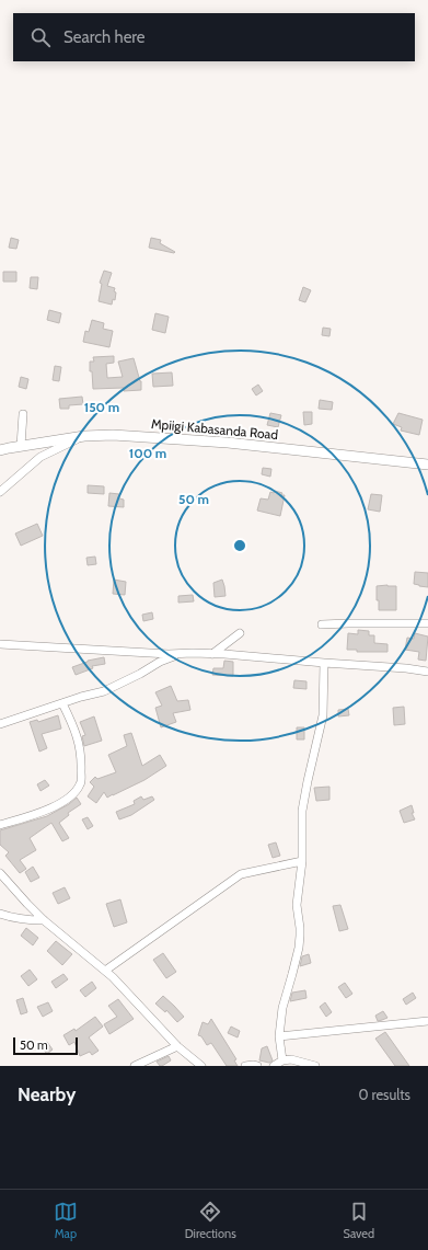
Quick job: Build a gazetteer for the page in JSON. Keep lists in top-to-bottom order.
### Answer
{
  "streets": {
    "main road": ["Mpiigi Kabasanda Road"]
  },
  "scale_bar": "50 m",
  "page": {
    "search": "Search here",
    "scale": "50 m",
    "heading": ["Nearby", "0 results"],
    "nav": ["Map", "Directions", "Saved"]
  },
  "rings": ["150 m", "100 m", "50 m"]
}
